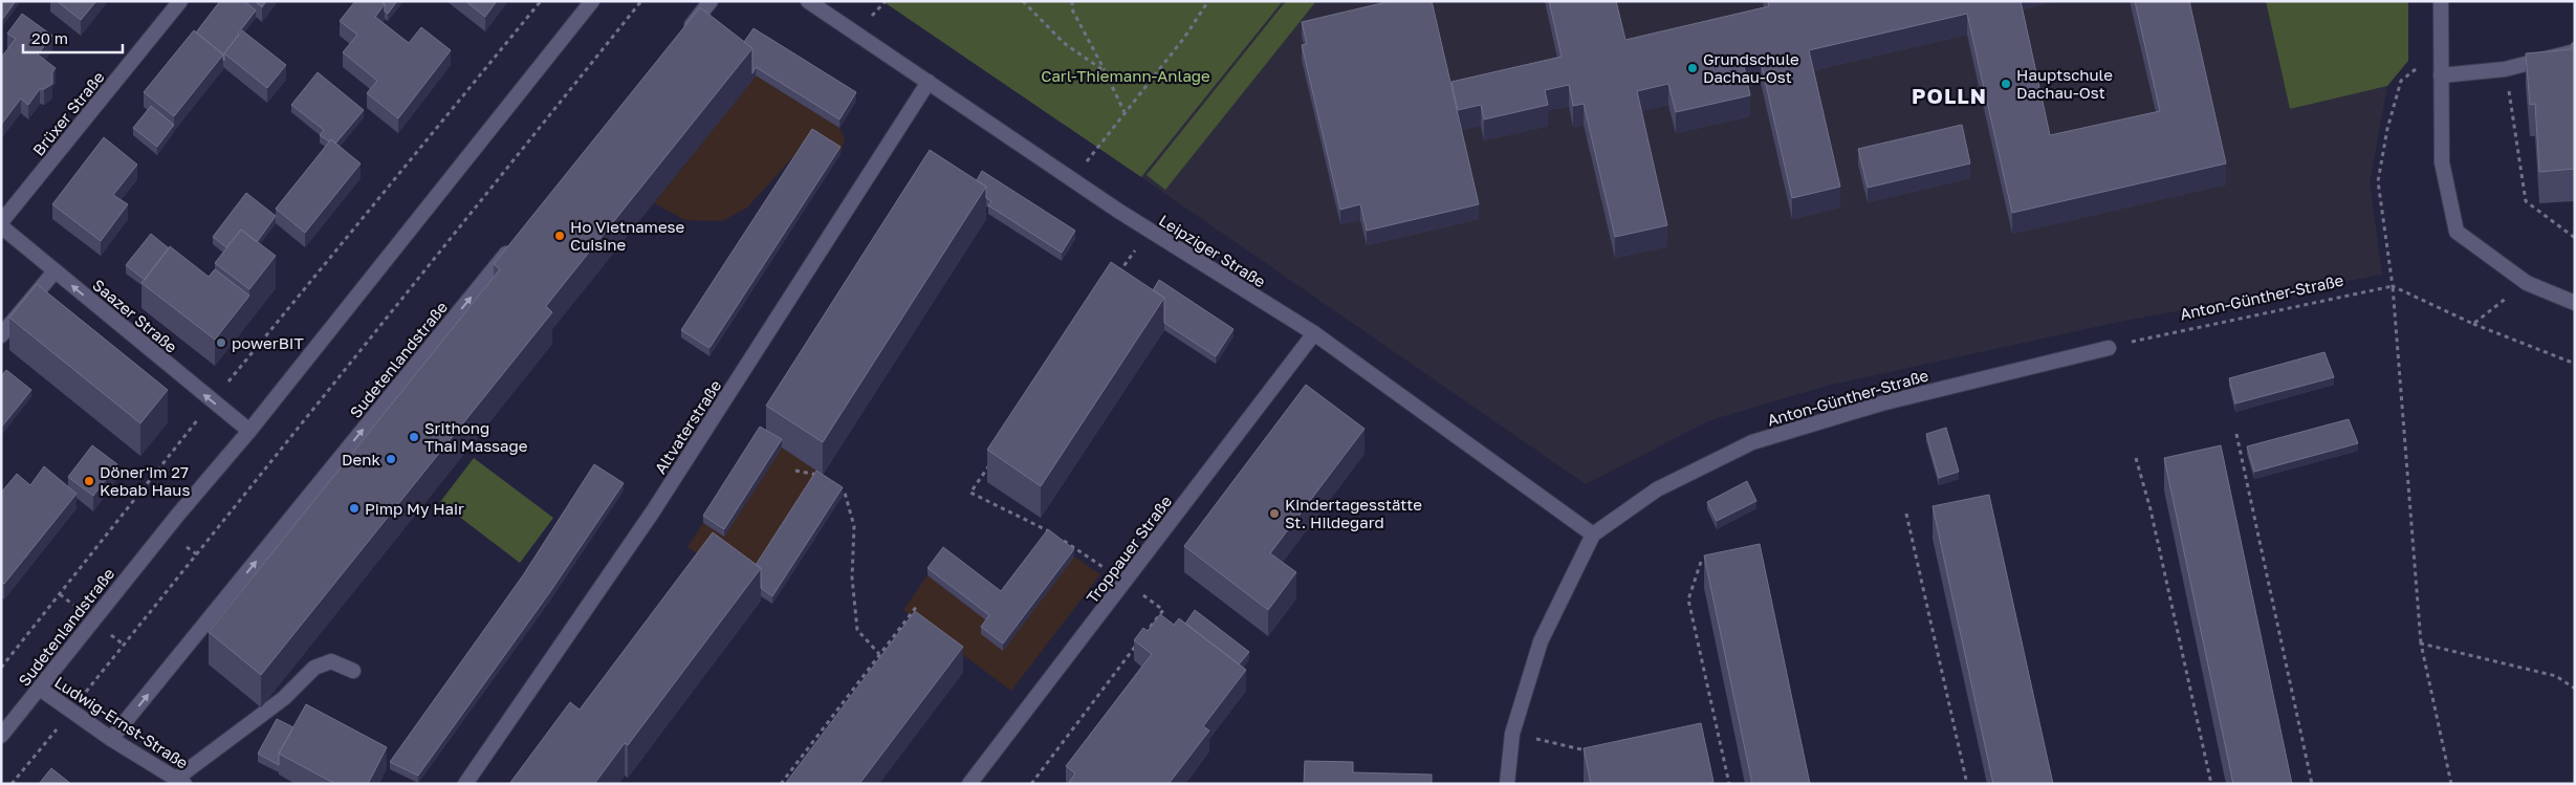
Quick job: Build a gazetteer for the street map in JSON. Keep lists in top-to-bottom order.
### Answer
{
  "streets": {
    "street": [
      "Brüxer Straße",
      "Leipziger Straße",
      "Anton-Günther-Straße",
      "Saazer Straße",
      "Sudetenlandstraße",
      "Altvaterstraße",
      "Troppauer Straße",
      "Ludwig-Ernst-Straße"
    ]
  },
  "crossings": [
    ["Leipziger Straße", "Anton-Günther-Straße"],
    ["Leipziger Straße", "Altvaterstraße"],
    ["Leipziger Straße", "Troppauer Straße"],
    ["Saazer Straße", "Sudetenlandstraße"],
    ["Sudetenlandstraße", "Ludwig-Ernst-Straße"]
  ],
  "one_way": ["Saazer Straße"],
  "districts": ["POLLN"],
  "parks": ["Carl-Thiemann-Anlage"],
  "places": [
    "Grundschule Dachau-Ost",
    "Hauptschule Dachau-Ost",
    "Ho Vietnamese Cuisine",
    "powerBIT",
    "Srithong Thai Massage",
    "Denk",
    "Döner'im 27 Kebab Haus",
    "Pimp My Hair",
    "Kindertagesstätte St. Hildegard"
  ],
  "scale_bar": "20 m"
}
